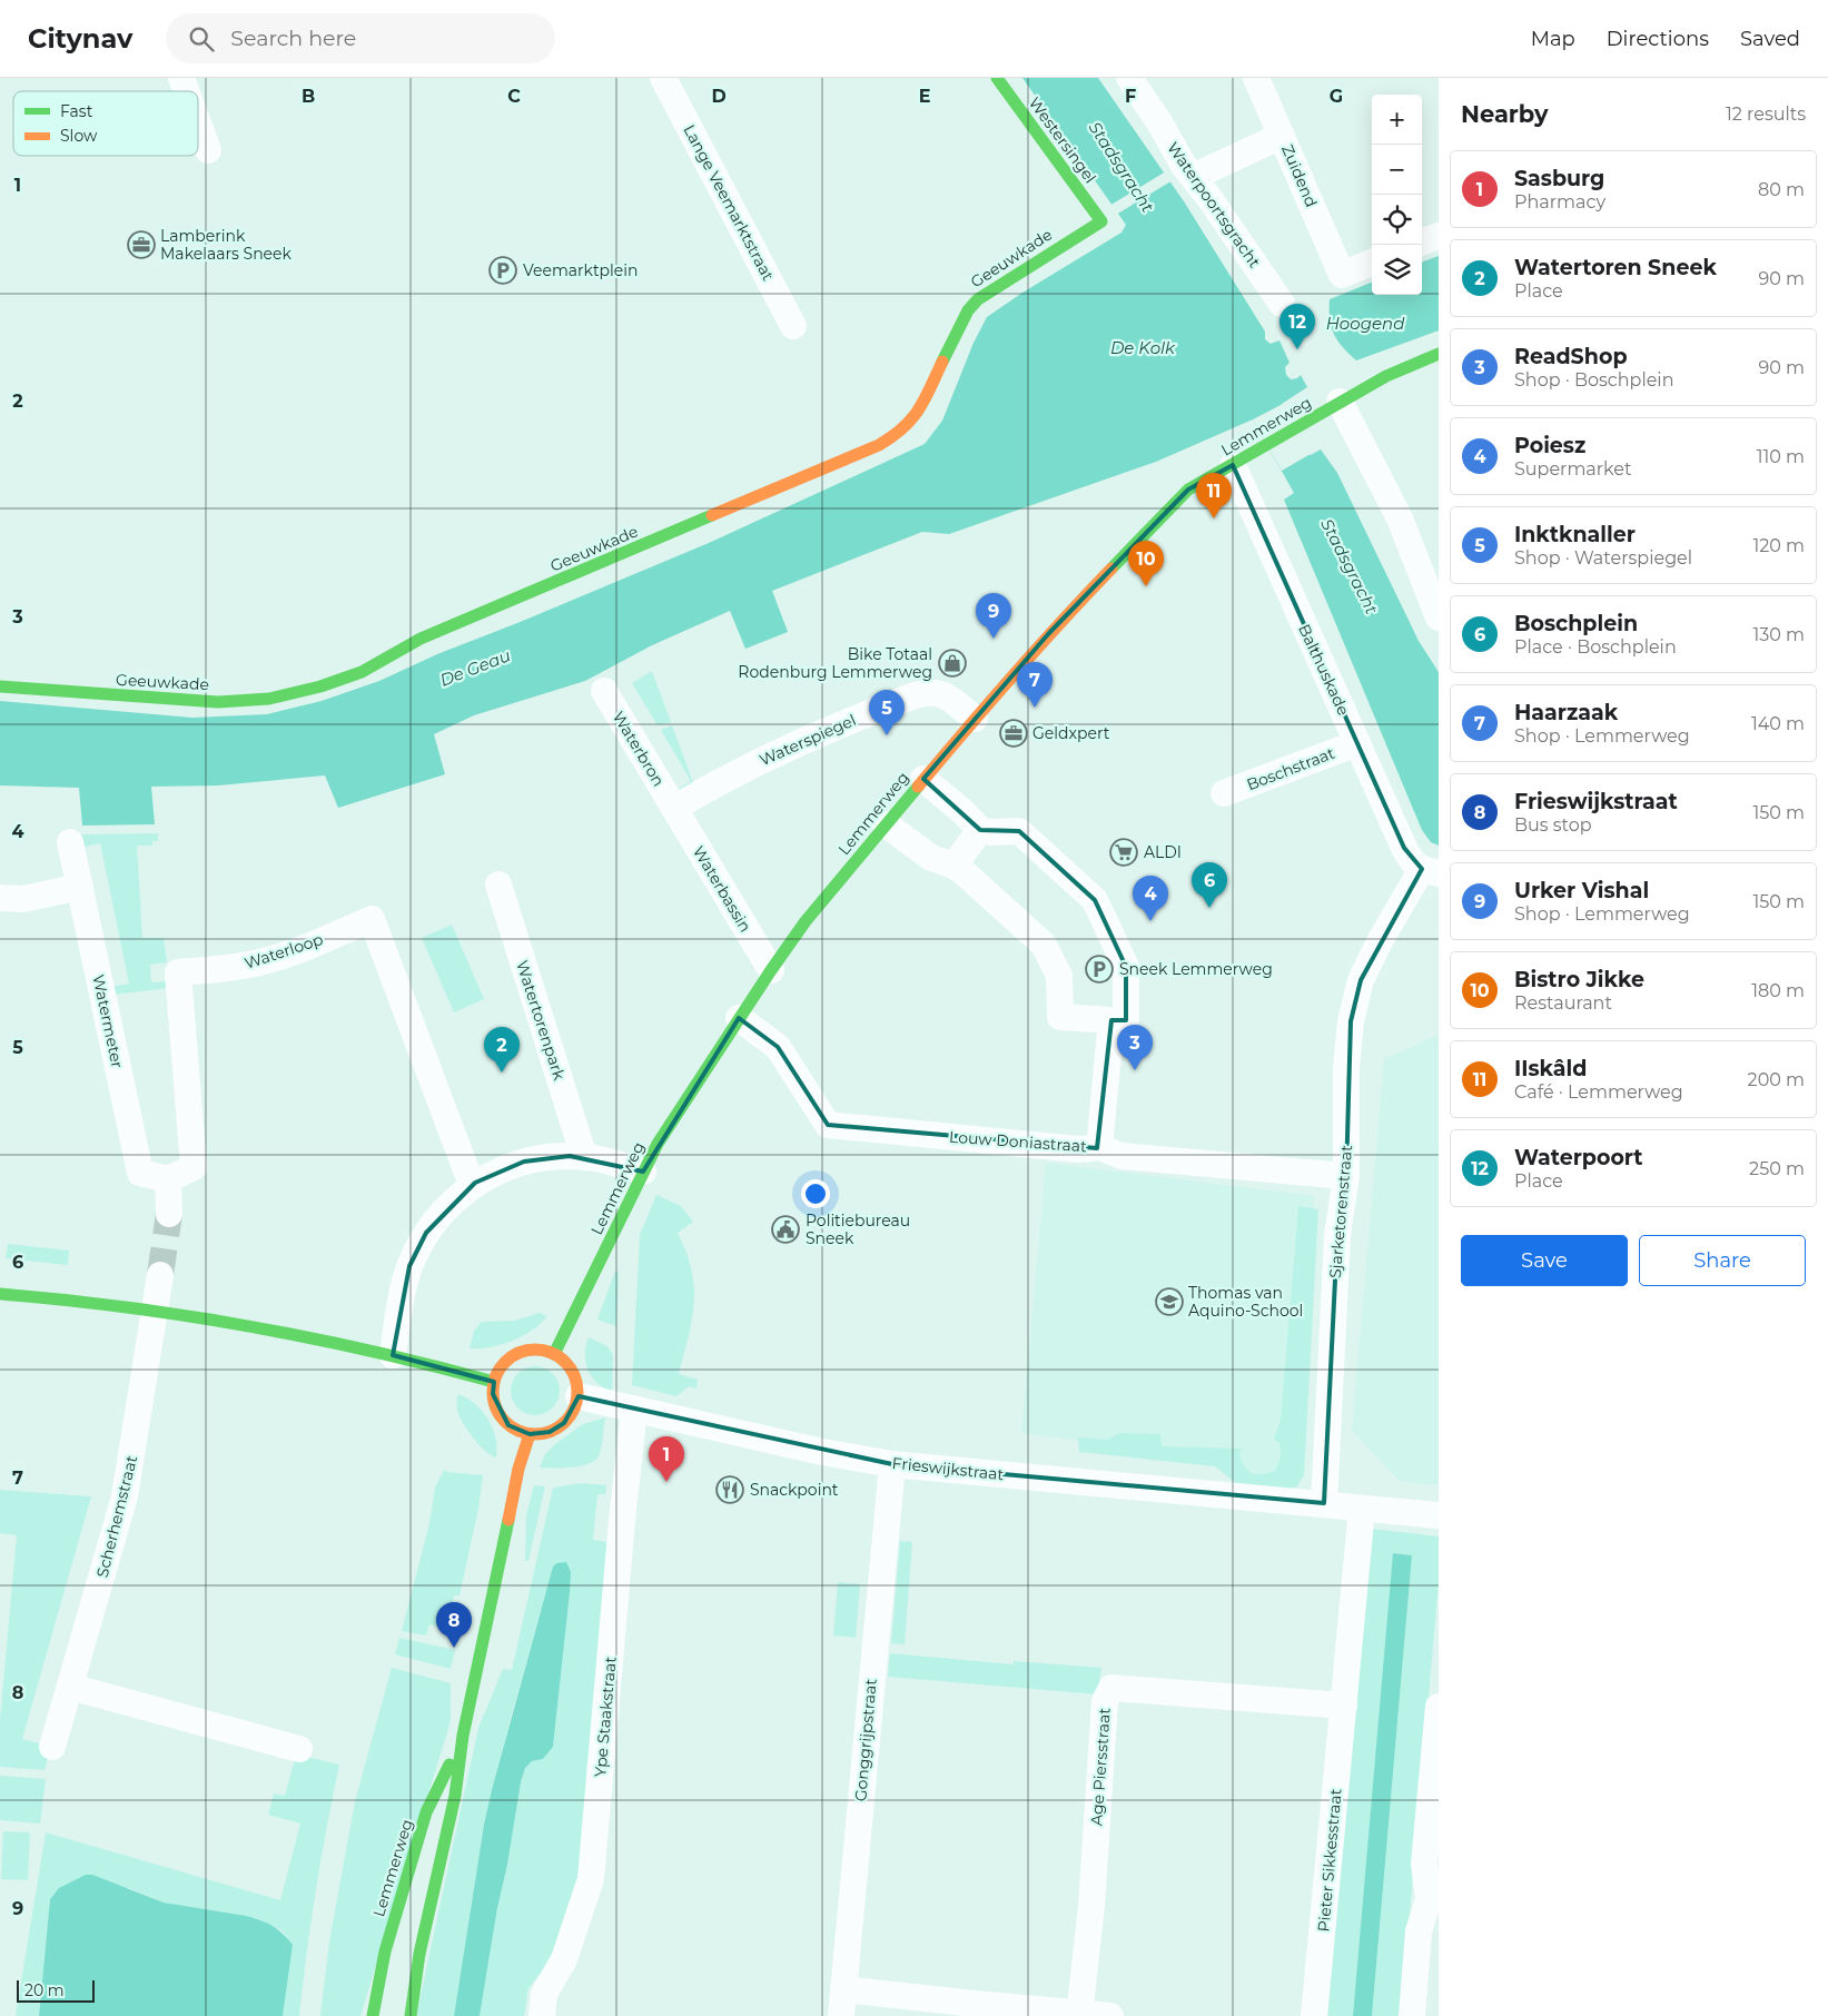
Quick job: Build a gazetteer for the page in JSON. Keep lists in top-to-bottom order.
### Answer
{
  "streets": {
    "main road": ["Westersingel", "Geeuwkade", "Lemmerweg"],
    "street": [
      "Zuidend",
      "Lange Veemarktstraat",
      "Waterpoortsgracht",
      "Balthuskade",
      "Waterspiegel",
      "Waterbron",
      "Boschstraat",
      "Waterbassin",
      "Waterloop",
      "Watertorenpark",
      "Watermeter",
      "Louw Doniastraat",
      "Sjarketorenstraat",
      "Frieswijkstraat",
      "Scherhemstraat",
      "Ype Staakstraat",
      "Gonggrijpstraat",
      "Age Piersstraat",
      "Pieter Sikkesstraat"
    ]
  },
  "crossings": [
    ["Westersingel", "Geeuwkade"],
    ["Lemmerweg", "Balthuskade"],
    ["Lemmerweg", "Waterspiegel"],
    ["Lemmerweg", "Waterbassin"],
    ["Lemmerweg", "Louw Doniastraat"],
    ["Lemmerweg", "Frieswijkstraat"],
    ["Balthuskade", "Boschstraat"],
    ["Balthuskade", "Sjarketorenstraat"],
    ["Waterspiegel", "Waterbron"],
    ["Waterspiegel", "Waterbassin"],
    ["Waterbron", "Waterbassin"],
    ["Waterloop", "Watermeter"],
    ["Louw Doniastraat", "Sjarketorenstraat"],
    ["Sjarketorenstraat", "Frieswijkstraat"],
    ["Frieswijkstraat", "Ype Staakstraat"],
    ["Frieswijkstraat", "Gonggrijpstraat"],
    ["Frieswijkstraat", "Pieter Sikkesstraat"],
    ["Age Piersstraat", "Pieter Sikkesstraat"]
  ],
  "water": [
    "Stadsgracht",
    "Hoogend",
    "De Kolk",
    "De Geau"
  ],
  "places": {
    "office": ["Lamberink Makelaars Sneek", "Geldxpert"],
    "parking": ["Veemarktplein", "Sneek Lemmerweg"],
    "shop": ["Bike Totaal Rodenburg Lemmerweg"],
    "supermarket": ["ALDI"],
    "public building": ["Politiebureau Sneek"],
    "school or university": ["Thomas van Aquino-School"],
    "restaurant": ["Snackpoint"]
  },
  "legend": ["Fast", "Slow"],
  "scale_bar": "20 m",
  "page": {
    "header": "Citynav",
    "search": "Search here",
    "nav": ["Map", "Directions", "Saved"],
    "heading": ["Nearby", "12 results"],
    "map_buttons": ["+", "−"],
    "list": [
      {
        "mark": "1",
        "name": "Sasburg",
        "note": "Pharmacy",
        "value": "80 m"
      },
      {
        "mark": "2",
        "name": "Watertoren Sneek",
        "note": "Place",
        "value": "90 m"
      },
      {
        "mark": "3",
        "name": "ReadShop",
        "note": "Shop · Boschplein",
        "value": "90 m"
      },
      {
        "mark": "4",
        "name": "Poiesz",
        "note": "Supermarket",
        "value": "110 m"
      },
      {
        "mark": "5",
        "name": "Inktknaller",
        "note": "Shop · Waterspiegel",
        "value": "120 m"
      },
      {
        "mark": "6",
        "name": "Boschplein",
        "note": "Place · Boschplein",
        "value": "130 m"
      },
      {
        "mark": "7",
        "name": "Haarzaak",
        "note": "Shop · Lemmerweg",
        "value": "140 m"
      },
      {
        "mark": "8",
        "name": "Frieswijkstraat",
        "note": "Bus stop",
        "value": "150 m"
      },
      {
        "mark": "9",
        "name": "Urker Vishal",
        "note": "Shop · Lemmerweg",
        "value": "150 m"
      },
      {
        "mark": "10",
        "name": "Bistro Jikke",
        "note": "Restaurant",
        "value": "180 m"
      },
      {
        "mark": "11",
        "name": "IIskâld",
        "note": "Café · Lemmerweg",
        "value": "200 m"
      },
      {
        "mark": "12",
        "name": "Waterpoort",
        "note": "Place",
        "value": "250 m"
      }
    ],
    "pins": [
      "12",
      "11",
      "10",
      "9",
      "7",
      "5",
      "6",
      "4",
      "3",
      "2",
      "1",
      "8"
    ],
    "buttons": ["Save", "Share"],
    "scale": "20 m"
  },
  "grid": {
    "columns": [
      "B",
      "C",
      "D",
      "E",
      "F",
      "G"
    ],
    "rows": [
      "1",
      "2",
      "3",
      "4",
      "5",
      "6",
      "7",
      "8",
      "9"
    ]
  }
}
